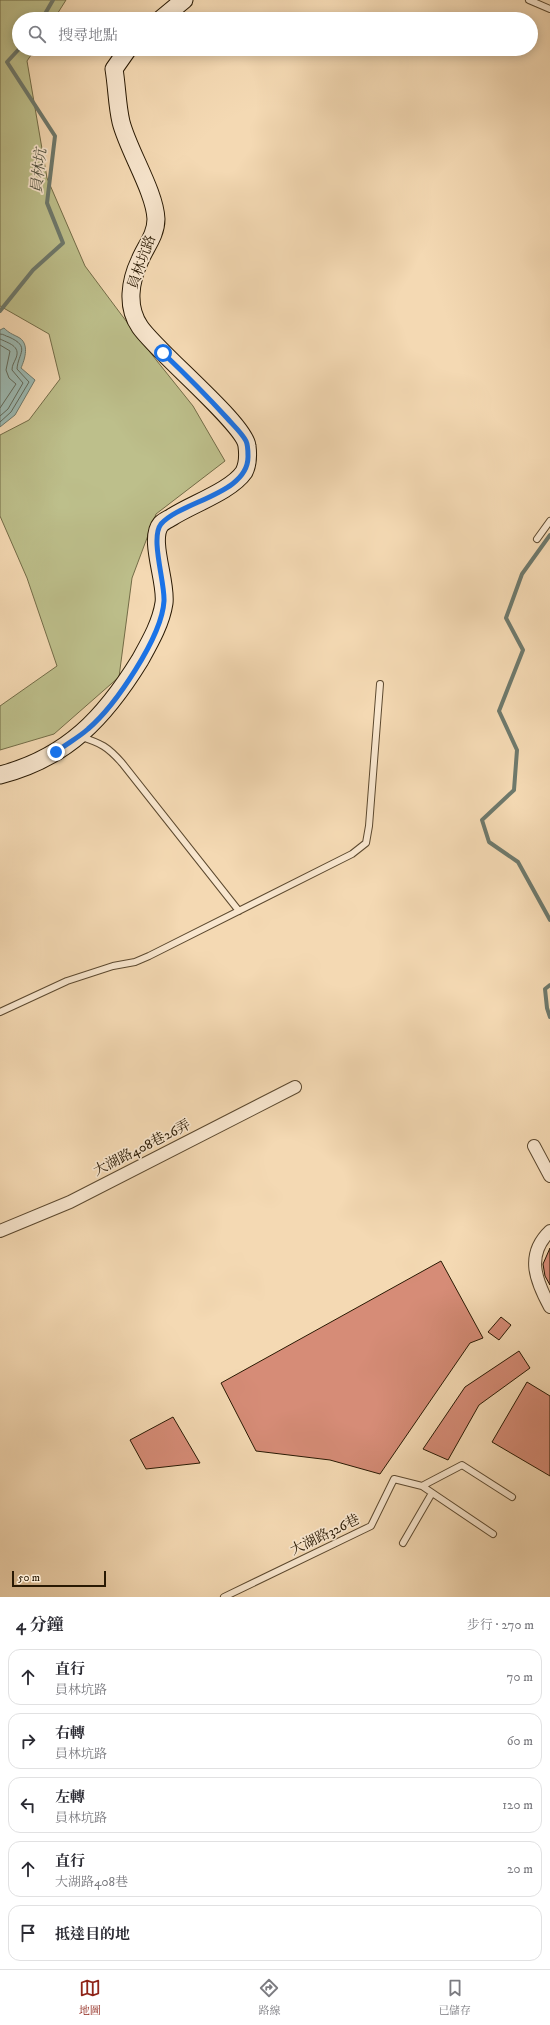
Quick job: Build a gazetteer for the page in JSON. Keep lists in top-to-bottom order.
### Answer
{
  "streets": {
    "street": ["員林坑路", "大湖路408巷26弄"],
    "lane": ["大湖路326巷"]
  },
  "water": ["員林坑"],
  "scale_bar": "50 m",
  "page": {
    "search": "搜尋地點",
    "scale": "50 m",
    "heading": ["4 分鐘", "步行 · 270 m"],
    "list": [
      ["直行", "員林坑路", "70 m"],
      ["右轉", "員林坑路", "60 m"],
      ["左轉", "員林坑路", "120 m"],
      ["直行", "大湖路408巷", "20 m"],
      "抵達目的地"
    ],
    "nav": ["地圖", "路線", "已儲存"]
  }
}
